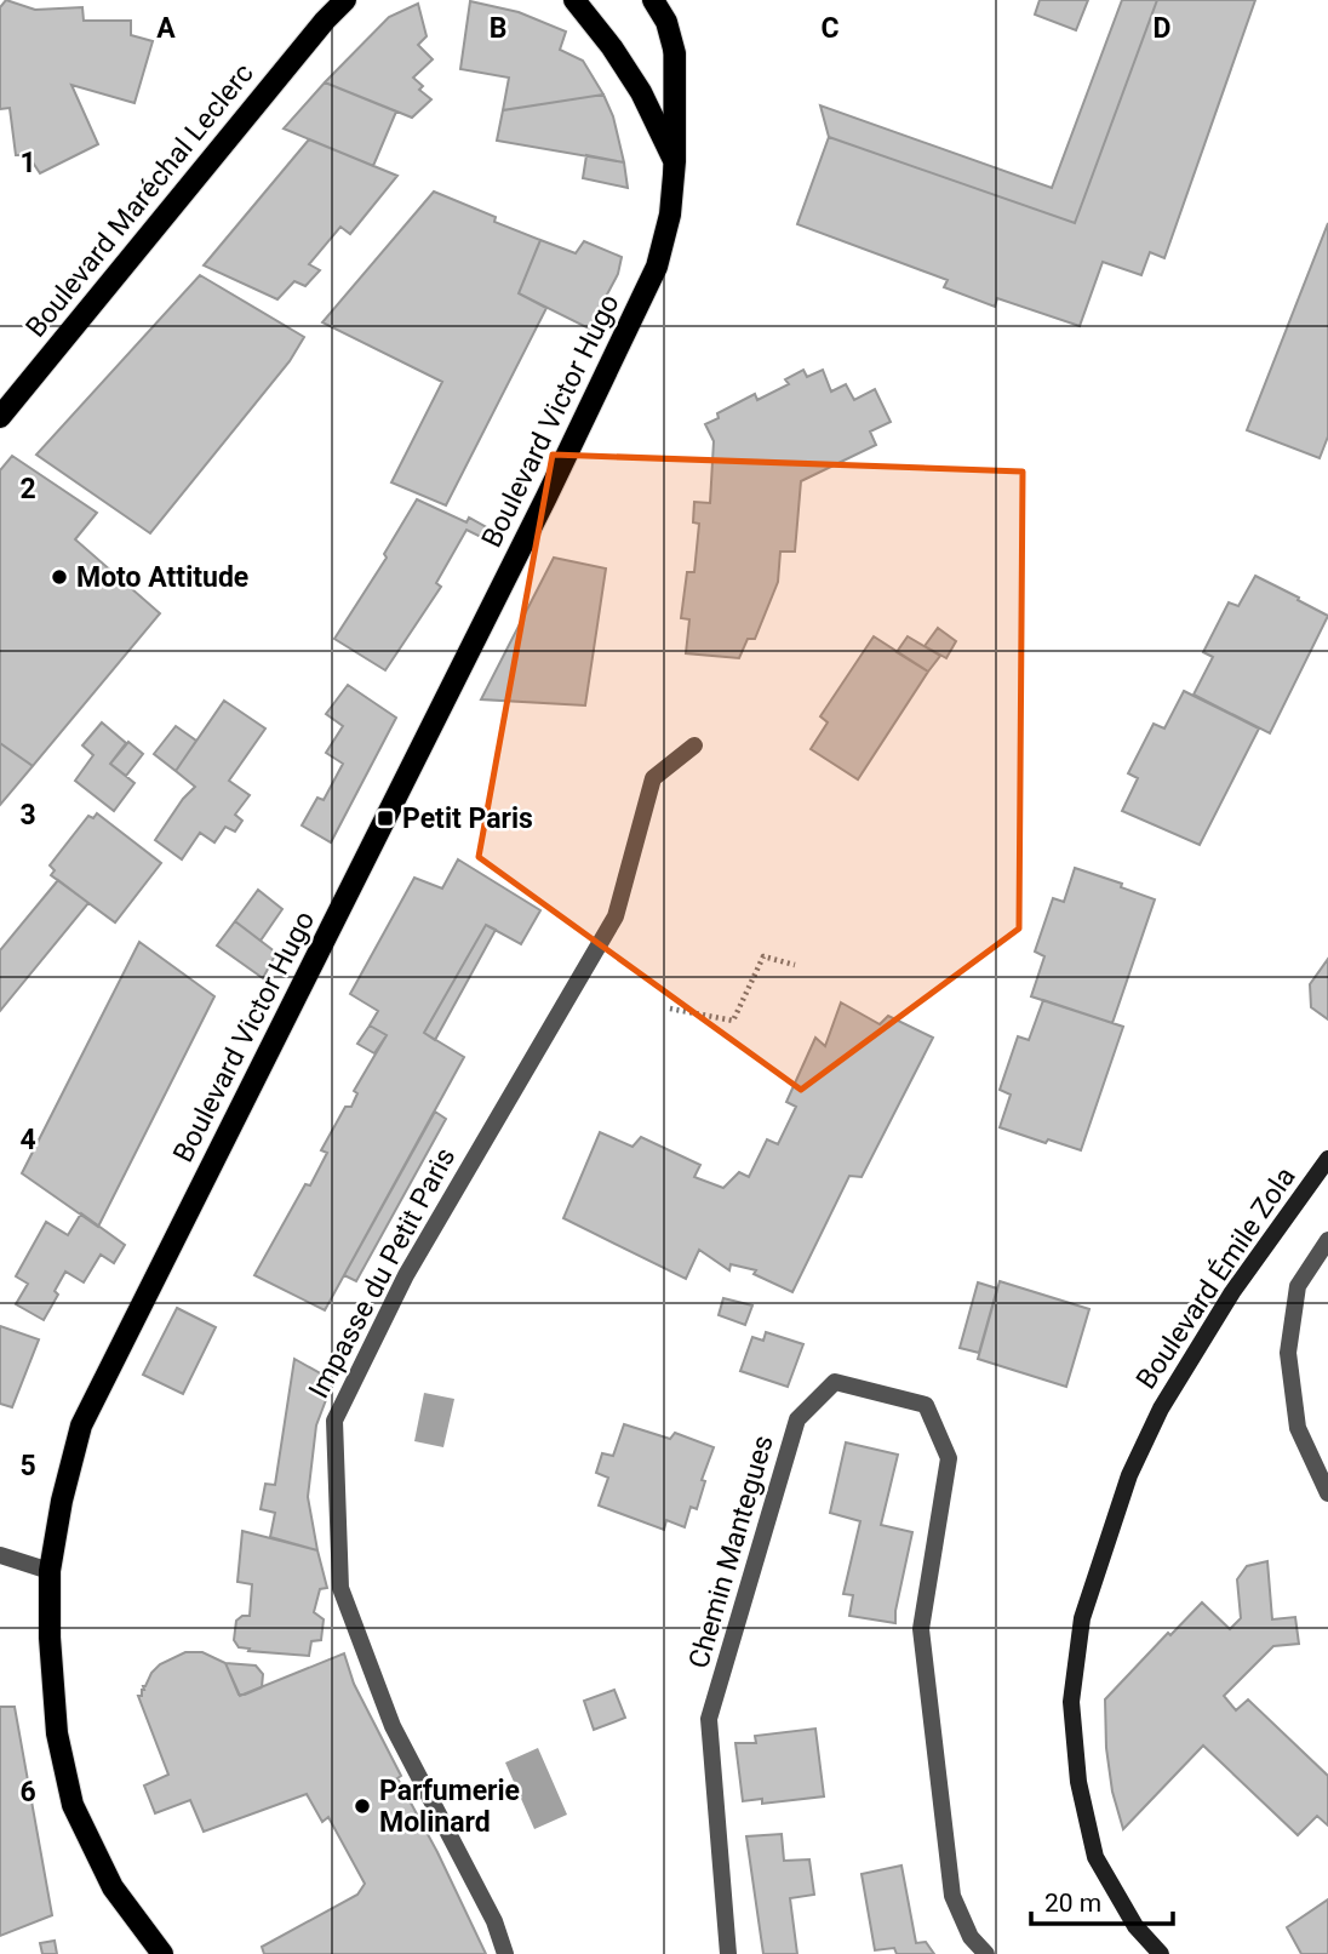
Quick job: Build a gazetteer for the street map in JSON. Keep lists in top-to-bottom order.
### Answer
{
  "streets": {
    "main road": ["Boulevard Maréchal Leclerc", "Boulevard Victor Hugo", "Boulevard Émile Zola"],
    "street": ["Impasse du Petit Paris", "Chemin Mantegues"]
  },
  "places": {
    "other": ["Moto Attitude", "Parfumerie Molinard"],
    "transit": ["Petit Paris"]
  },
  "scale_bar": "20 m",
  "grid": {
    "columns": [
      "A",
      "B",
      "C",
      "D"
    ],
    "rows": [
      "1",
      "2",
      "3",
      "4",
      "5",
      "6"
    ]
  }
}
